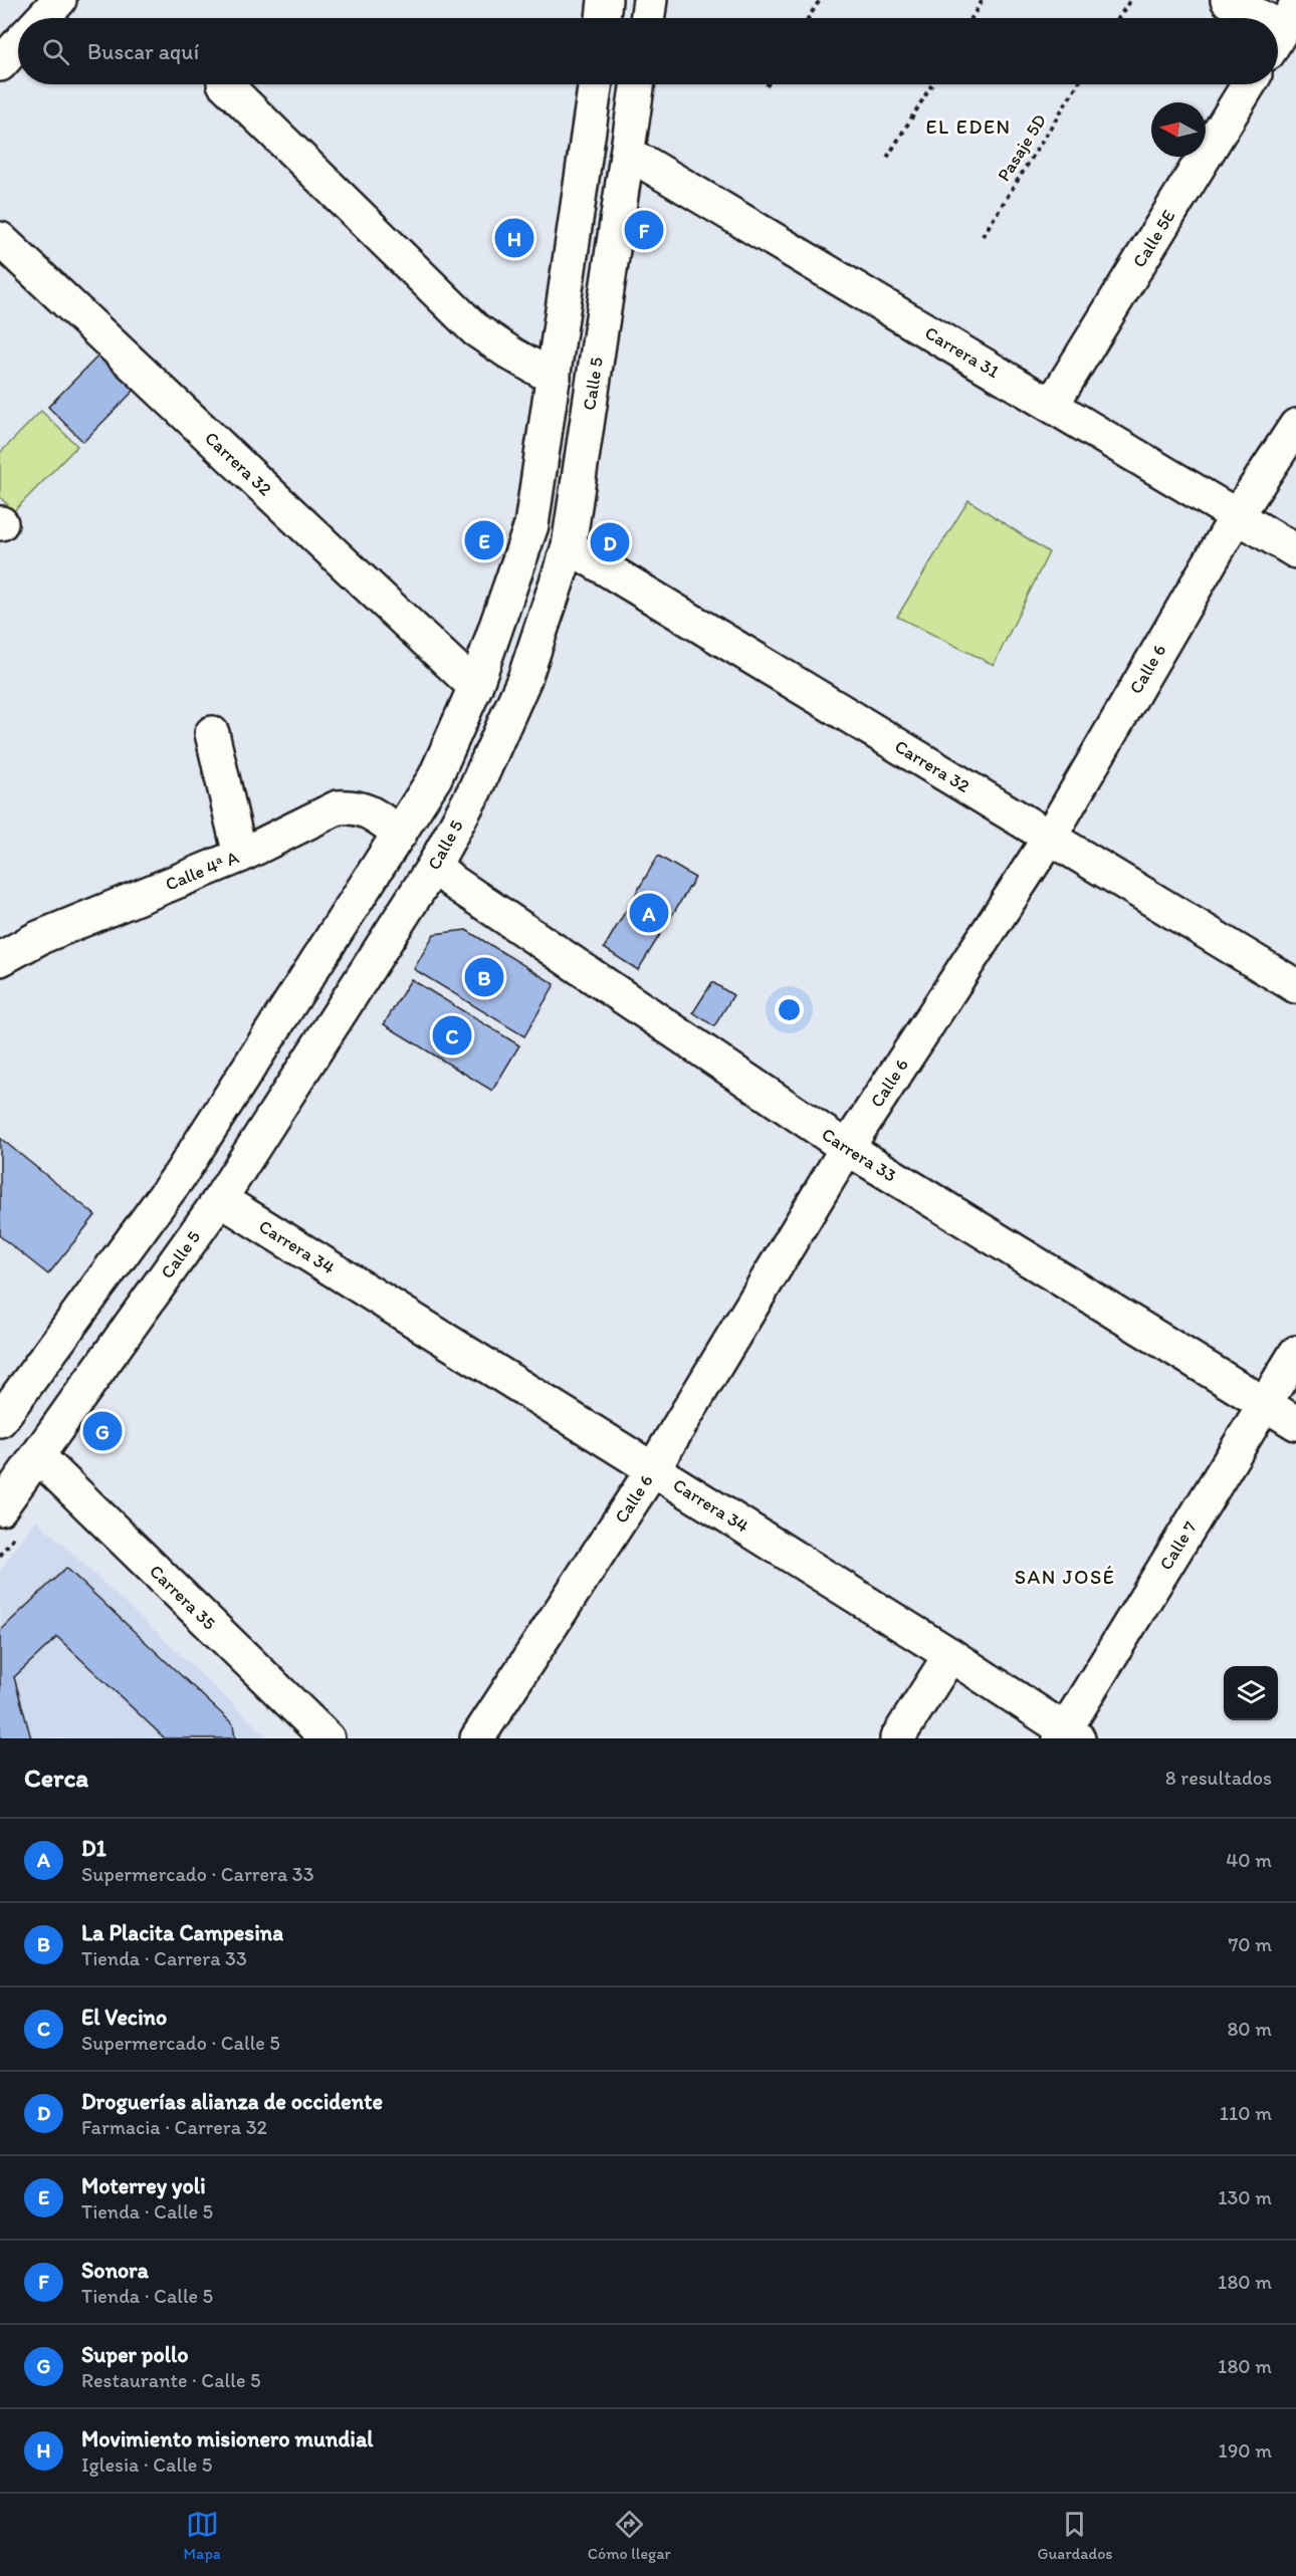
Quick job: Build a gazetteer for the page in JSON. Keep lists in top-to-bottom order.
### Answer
{
  "streets": {
    "street": [
      "Calle 5E",
      "Carrera 31",
      "Calle 5",
      "Carrera 32",
      "Calle 6",
      "Calle 4ª A",
      "Carrera 33",
      "Carrera 34",
      "Calle 7",
      "Carrera 35"
    ],
    "path": ["Pasaje 5D"]
  },
  "crossings": [
    ["Calle 5E", "Carrera 31"],
    ["Carrera 31", "Calle 5"],
    ["Carrera 31", "Calle 6"],
    ["Calle 5", "Carrera 32"],
    ["Calle 5", "Carrera 33"],
    ["Calle 5", "Carrera 34"],
    ["Calle 5", "Carrera 35"],
    ["Carrera 32", "Calle 6"],
    ["Calle 6", "Carrera 33"],
    ["Calle 6", "Carrera 34"],
    ["Carrera 33", "Calle 7"],
    ["Carrera 34", "Calle 7"]
  ],
  "districts": ["EL EDEN", "SAN JOSÉ"],
  "north": "left",
  "page": {
    "search": "Buscar aquí",
    "pins": [
      "F",
      "H",
      "E",
      "D",
      "A",
      "B",
      "C",
      "G"
    ],
    "heading": ["Cerca", "8 resultados"],
    "list": [
      {
        "mark": "A",
        "name": "D1",
        "note": "Supermercado · Carrera 33",
        "value": "40 m"
      },
      {
        "mark": "B",
        "name": "La Placita Campesina",
        "note": "Tienda · Carrera 33",
        "value": "70 m"
      },
      {
        "mark": "C",
        "name": "El Vecino",
        "note": "Supermercado · Calle 5",
        "value": "80 m"
      },
      {
        "mark": "D",
        "name": "Droguerías alianza de occidente",
        "note": "Farmacia · Carrera 32",
        "value": "110 m"
      },
      {
        "mark": "E",
        "name": "Moterrey yoli",
        "note": "Tienda · Calle 5",
        "value": "130 m"
      },
      {
        "mark": "F",
        "name": "Sonora",
        "note": "Tienda · Calle 5",
        "value": "180 m"
      },
      {
        "mark": "G",
        "name": "Super pollo",
        "note": "Restaurante · Calle 5",
        "value": "180 m"
      },
      {
        "mark": "H",
        "name": "Movimiento misionero mundial",
        "note": "Iglesia · Calle 5",
        "value": "190 m"
      }
    ],
    "nav": ["Mapa", "Cómo llegar", "Guardados"]
  }
}
